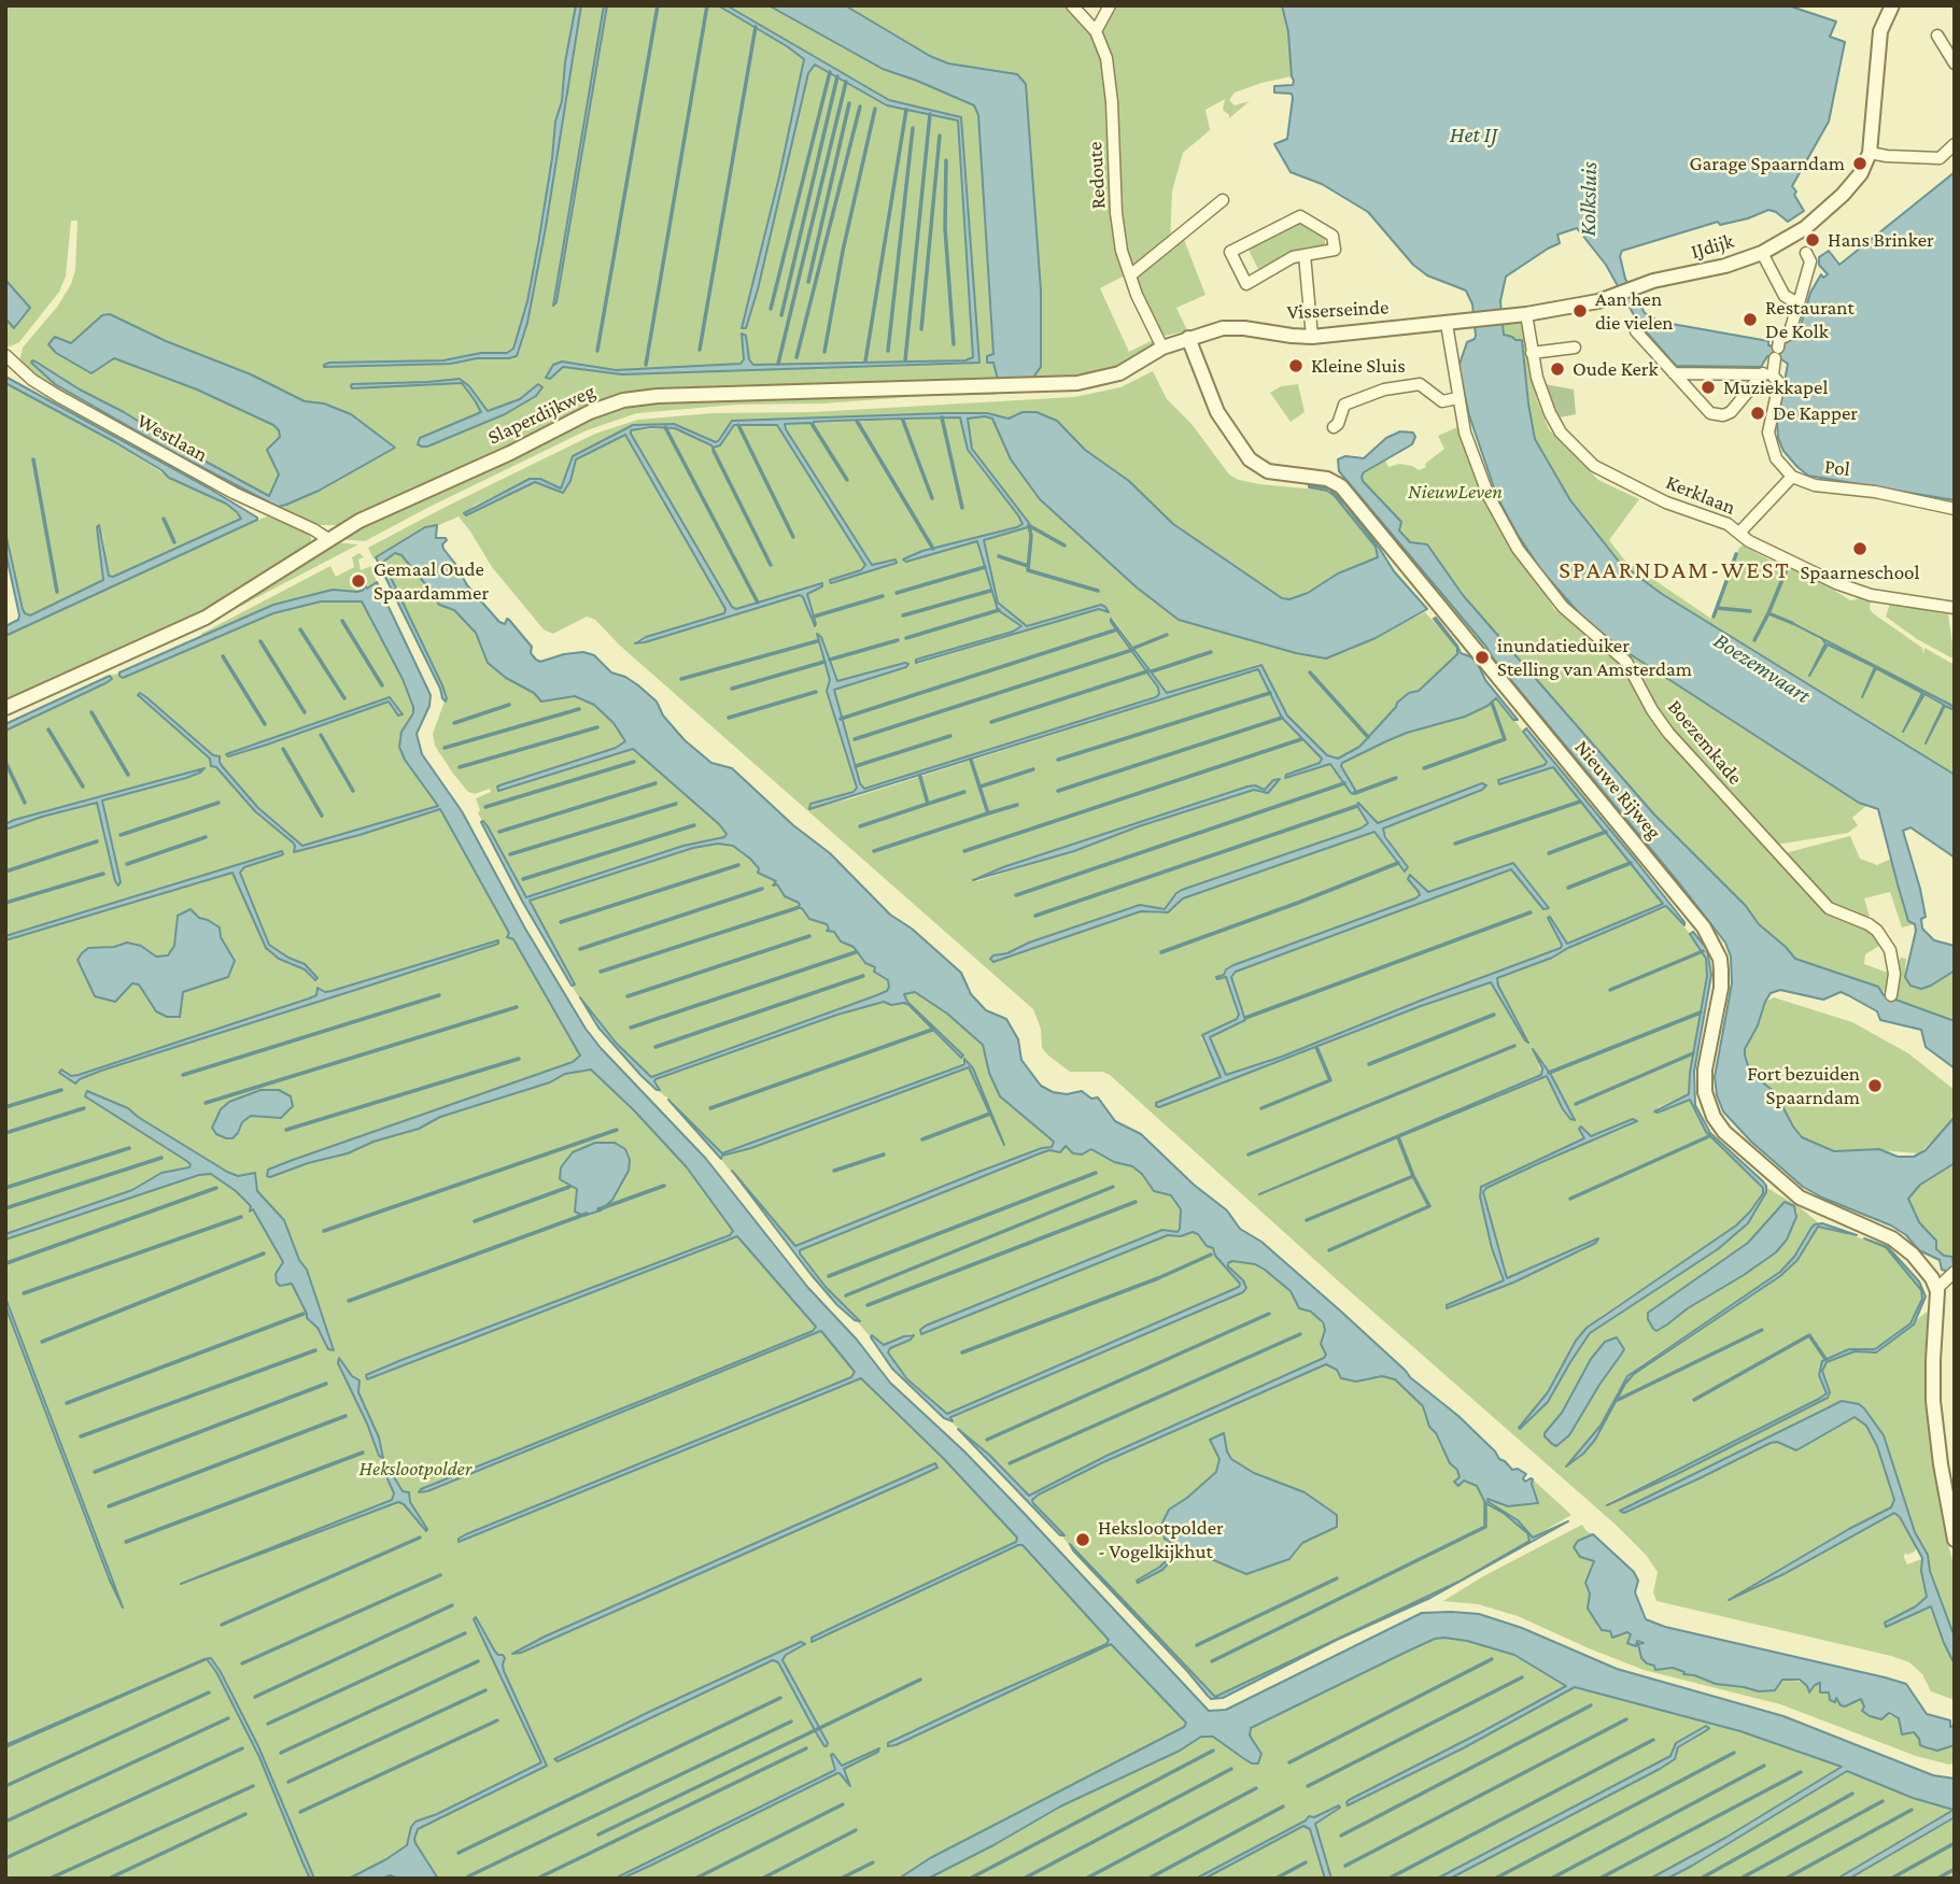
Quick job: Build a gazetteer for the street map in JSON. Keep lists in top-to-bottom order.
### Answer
{
  "streets": {
    "street": [
      "Redoute",
      "IJdijk",
      "Visserseinde",
      "Slaperdijkweg",
      "Westlaan",
      "Pol",
      "Kerklaan",
      "Boezemkade",
      "Nieuwe Rijweg"
    ]
  },
  "crossings": [
    ["Redoute", "Slaperdijkweg"],
    ["IJdijk", "Visserseinde"],
    ["IJdijk", "Kerklaan"],
    ["Visserseinde", "Slaperdijkweg"],
    ["Visserseinde", "Boezemkade"],
    ["Visserseinde", "Nieuwe Rijweg"],
    ["Slaperdijkweg", "Westlaan"],
    ["Slaperdijkweg", "Nieuwe Rijweg"]
  ],
  "districts": ["SPAARNDAM-WEST"],
  "water": ["Het IJ", "Kolksluis", "Boezemvaart"],
  "parks": ["NieuwLeven", "Hekslootpolder"],
  "places": [
    "Garage Spaarndam",
    "Hans Brinker",
    "Aan hen die vielen",
    "Restaurant De Kolk",
    "Kleine Sluis",
    "Oude Kerk",
    "Muziekkapel",
    "De Kapper",
    "Spaarneschool",
    "Gemaal Oude Spaardammer",
    "inundatieduiker Stelling van Amsterdam",
    "Fort bezuiden Spaarndam",
    "Hekslootpolder - Vogelkijkhut"
  ]
}
